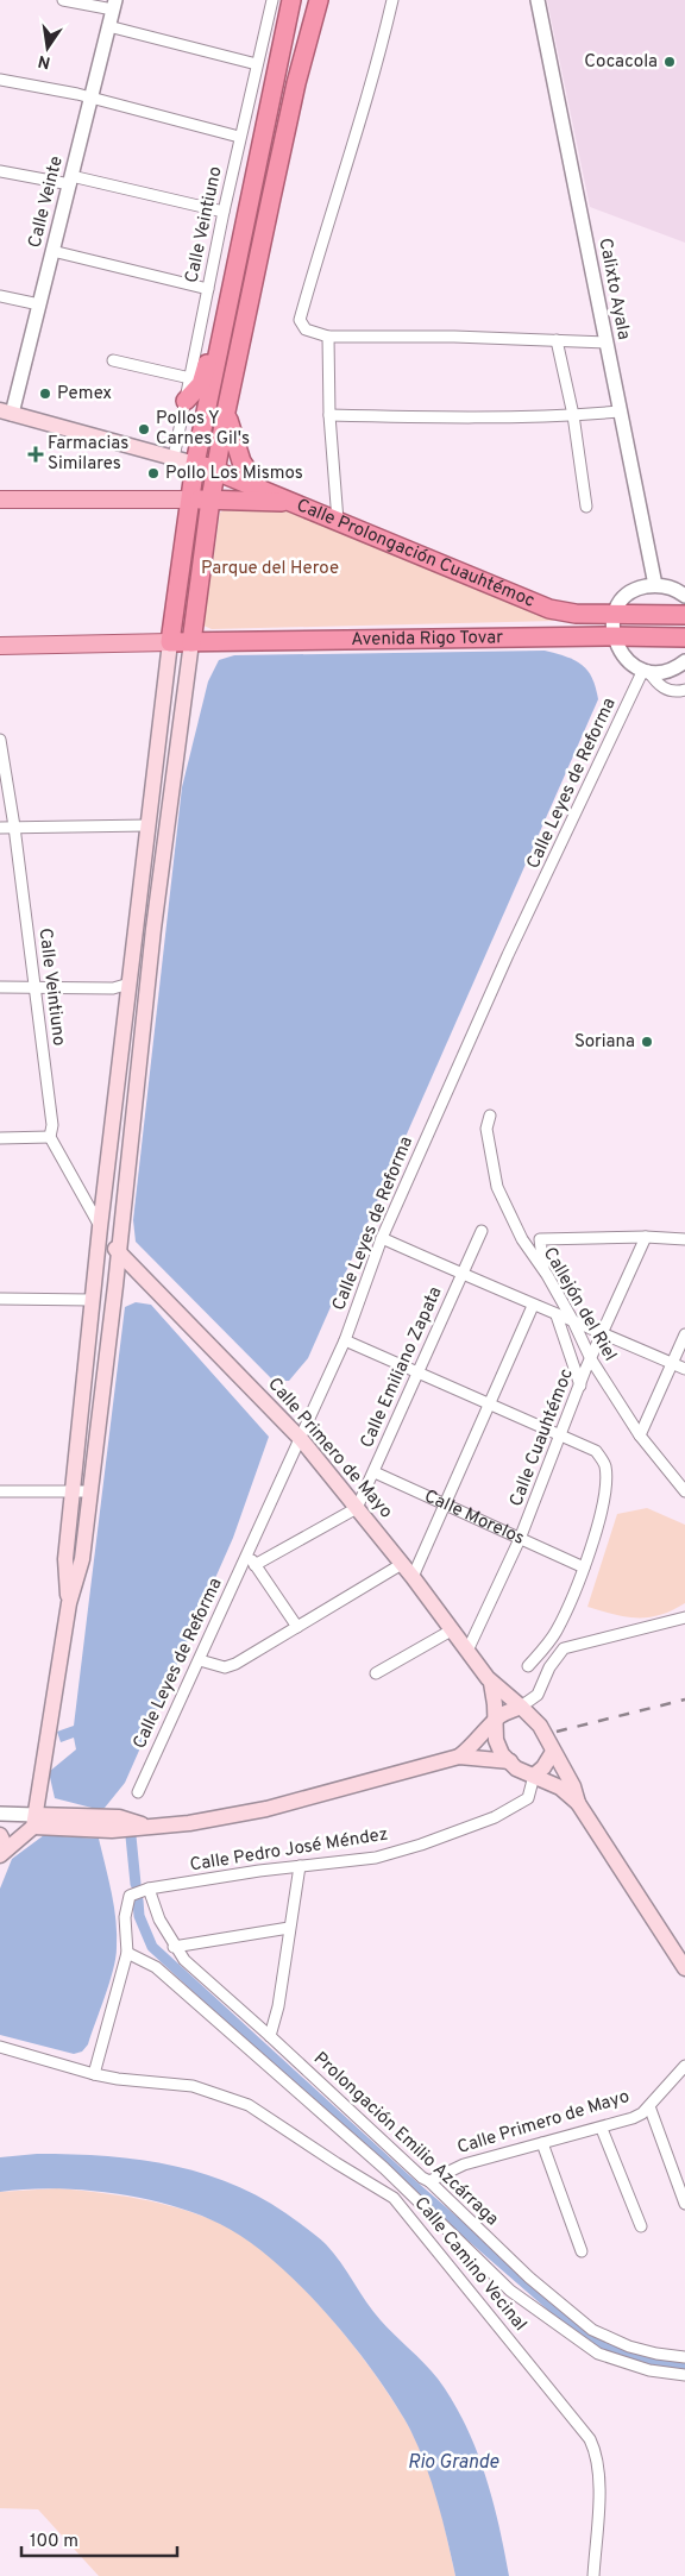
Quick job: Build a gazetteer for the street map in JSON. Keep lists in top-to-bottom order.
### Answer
{
  "streets": {
    "highway": ["Calle Prolongación Cuauhtémoc", "Avenida Rigo Tovar"],
    "main road": ["Calle Primero de Mayo"],
    "street": [
      "Calle Veinte",
      "Calle Veintiuno",
      "Calixto Ayala",
      "Calle Leyes de Reforma",
      "Callejón del Riel",
      "Calle Emiliano Zapata",
      "Calle Cuauhtémoc",
      "Calle Morelos",
      "Calle Pedro José Méndez",
      "Prolongación Emilio Azcárraga",
      "Calle Camino Vecinal"
    ]
  },
  "crossings": [
    ["Calle Veintiuno", "Calle Primero de Mayo"],
    ["Calle Leyes de Reforma", "Calle Primero de Mayo"],
    ["Callejón del Riel", "Calle Cuauhtémoc"],
    ["Calle Emiliano Zapata", "Calle Primero de Mayo"],
    ["Calle Emiliano Zapata", "Calle Morelos"],
    ["Calle Cuauhtémoc", "Calle Primero de Mayo"],
    ["Calle Cuauhtémoc", "Calle Morelos"],
    ["Calle Primero de Mayo", "Calle Pedro José Méndez"],
    ["Calle Primero de Mayo", "Prolongación Emilio Azcárraga"],
    ["Calle Pedro José Méndez", "Prolongación Emilio Azcárraga"]
  ],
  "water": ["Rio Grande"],
  "parks": ["Parque del Heroe"],
  "places": {
    "other": [
      "Cocacola",
      "Pemex",
      "Pollos Y Carnes Gil's",
      "Pollo Los Mismos",
      "Soriana"
    ],
    "health": ["Farmacias Similares"]
  },
  "scale_bar": "100 m",
  "north": "bottom"
}
